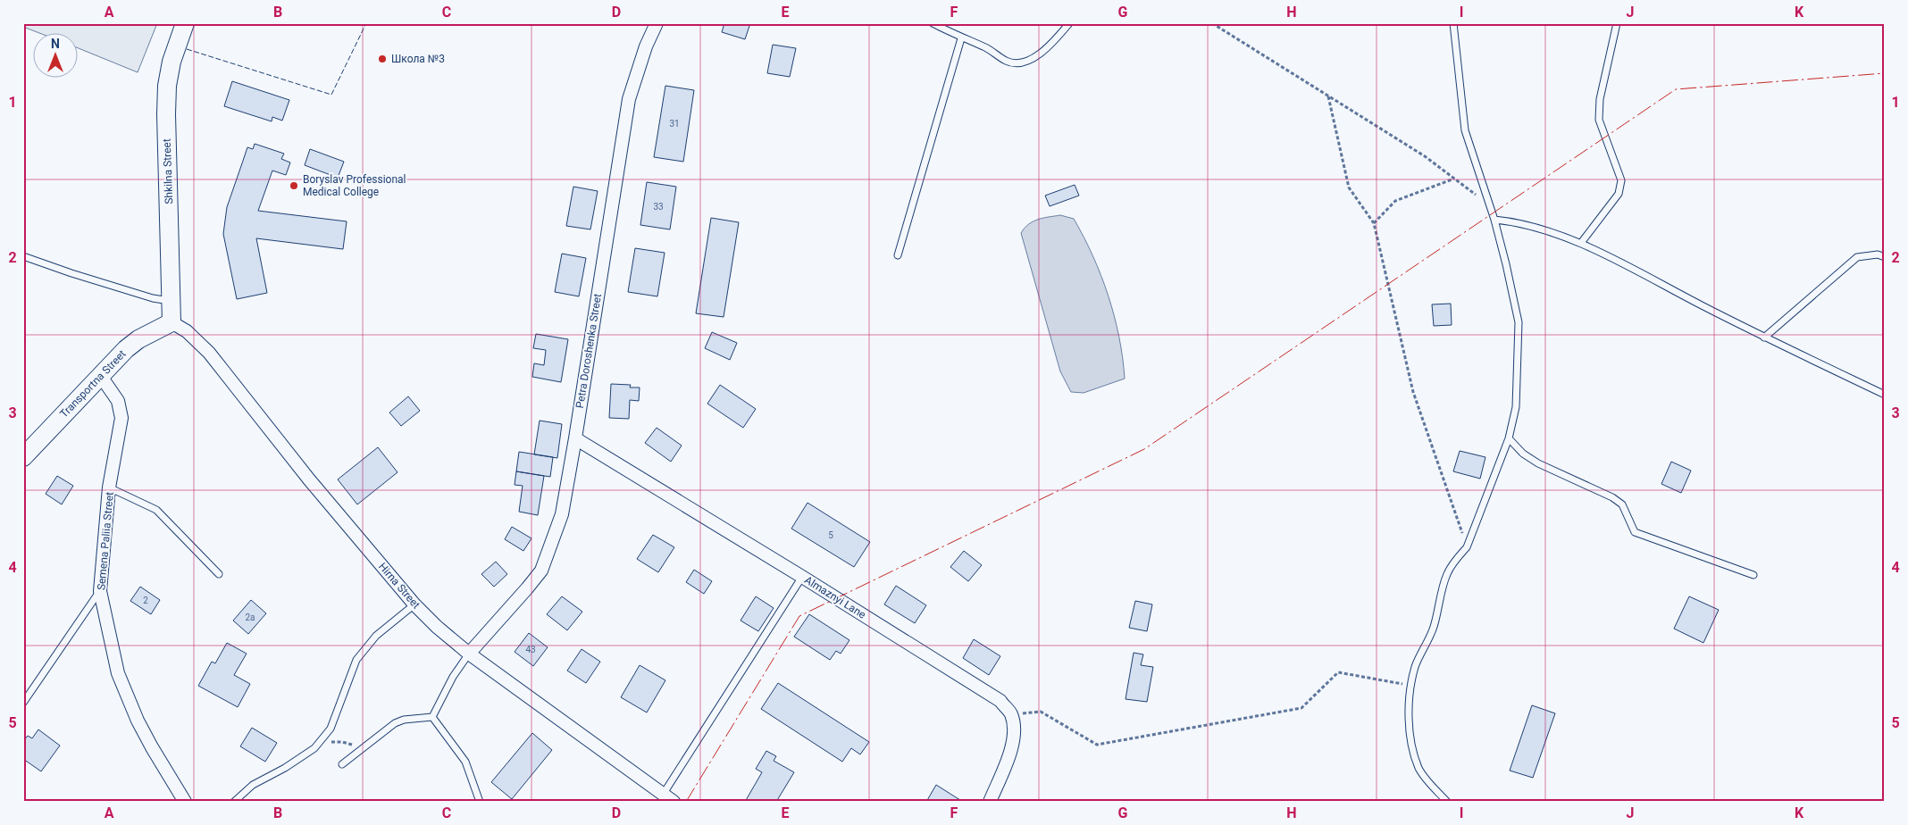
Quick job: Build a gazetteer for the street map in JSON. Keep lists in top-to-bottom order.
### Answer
{
  "streets": {
    "street": [
      "Shkilna Street",
      "Petra Doroshenka Street",
      "Transportna Street",
      "Semena Paliia Street",
      "Hirna Street",
      "Almaznyi Lane"
    ]
  },
  "crossings": [
    ["Shkilna Street", "Transportna Street"],
    ["Shkilna Street", "Hirna Street"],
    ["Petra Doroshenka Street", "Hirna Street"],
    ["Petra Doroshenka Street", "Almaznyi Lane"],
    ["Transportna Street", "Semena Paliia Street"],
    ["Transportna Street", "Hirna Street"]
  ],
  "places": ["Школа №3", "Boryslav Professional Medical College"],
  "house_numbers": [
    "31",
    "33",
    "5",
    "2",
    "2а",
    "43"
  ],
  "north": "top",
  "grid": {
    "columns": [
      "A",
      "B",
      "C",
      "D",
      "E",
      "F",
      "G",
      "H",
      "I",
      "J",
      "K"
    ],
    "rows": [
      "1",
      "2",
      "3",
      "4",
      "5"
    ]
  }
}
